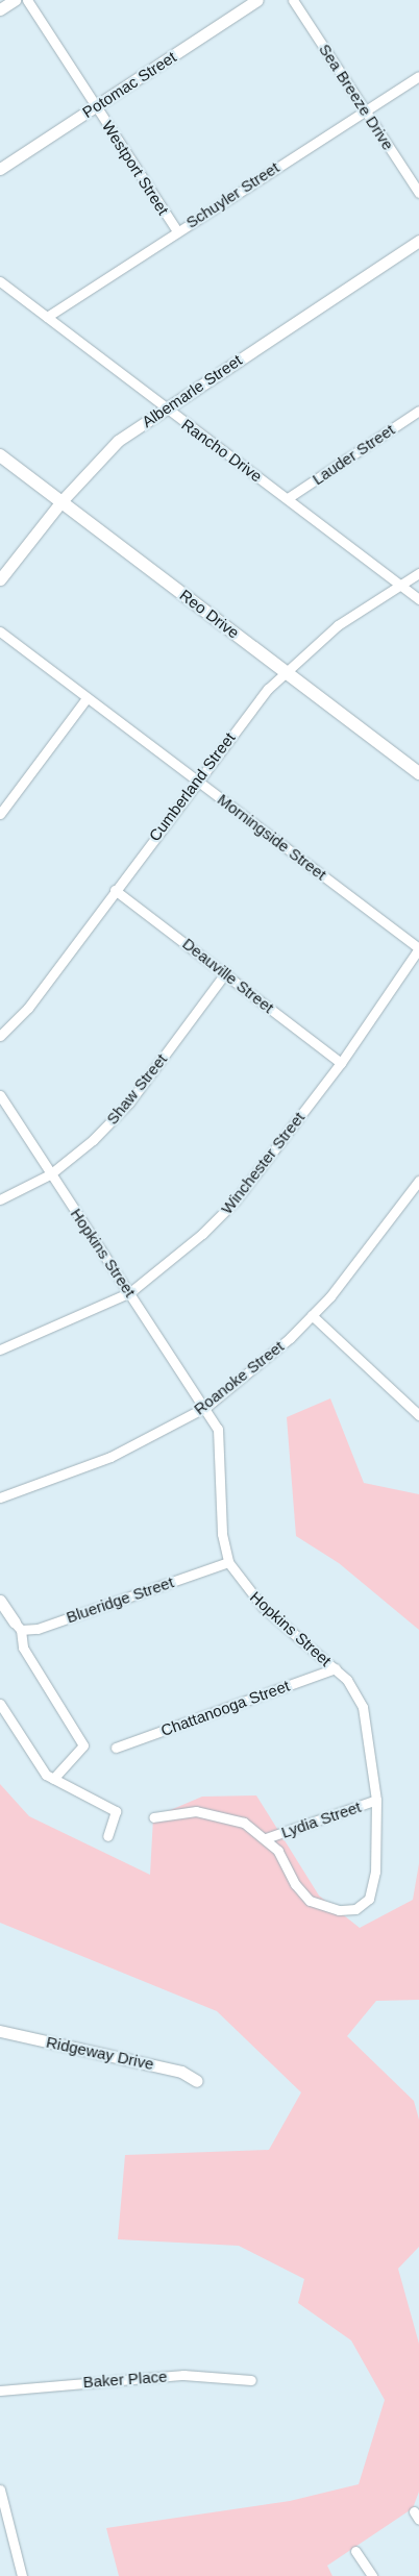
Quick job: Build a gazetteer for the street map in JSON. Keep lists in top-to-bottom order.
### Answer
{
  "streets": {
    "main road": ["Reo Drive"],
    "street": [
      "Potomac Street",
      "Sea Breeze Drive",
      "Westport Street",
      "Schuyler Street",
      "Albemarle Street",
      "Rancho Drive",
      "Lauder Street",
      "Cumberland Street",
      "Morningside Street",
      "Deauville Street",
      "Shaw Street",
      "Winchester Street",
      "Hopkins Street",
      "Roanoke Street",
      "Blueridge Street",
      "Chattanooga Street",
      "Lydia Street",
      "Ridgeway Drive",
      "Baker Place"
    ]
  },
  "crossings": [
    ["Potomac Street", "Westport Street"],
    ["Sea Breeze Drive", "Schuyler Street"],
    ["Westport Street", "Schuyler Street"],
    ["Schuyler Street", "Rancho Drive"],
    ["Albemarle Street", "Rancho Drive"],
    ["Albemarle Street", "Reo Drive"],
    ["Rancho Drive", "Lauder Street"],
    ["Rancho Drive", "Cumberland Street"],
    ["Reo Drive", "Cumberland Street"],
    ["Cumberland Street", "Morningside Street"],
    ["Cumberland Street", "Deauville Street"],
    ["Morningside Street", "Winchester Street"],
    ["Deauville Street", "Shaw Street"],
    ["Deauville Street", "Winchester Street"],
    ["Shaw Street", "Hopkins Street"],
    ["Winchester Street", "Hopkins Street"],
    ["Hopkins Street", "Roanoke Street"],
    ["Hopkins Street", "Blueridge Street"],
    ["Hopkins Street", "Chattanooga Street"],
    ["Hopkins Street", "Lydia Street"]
  ]
}
